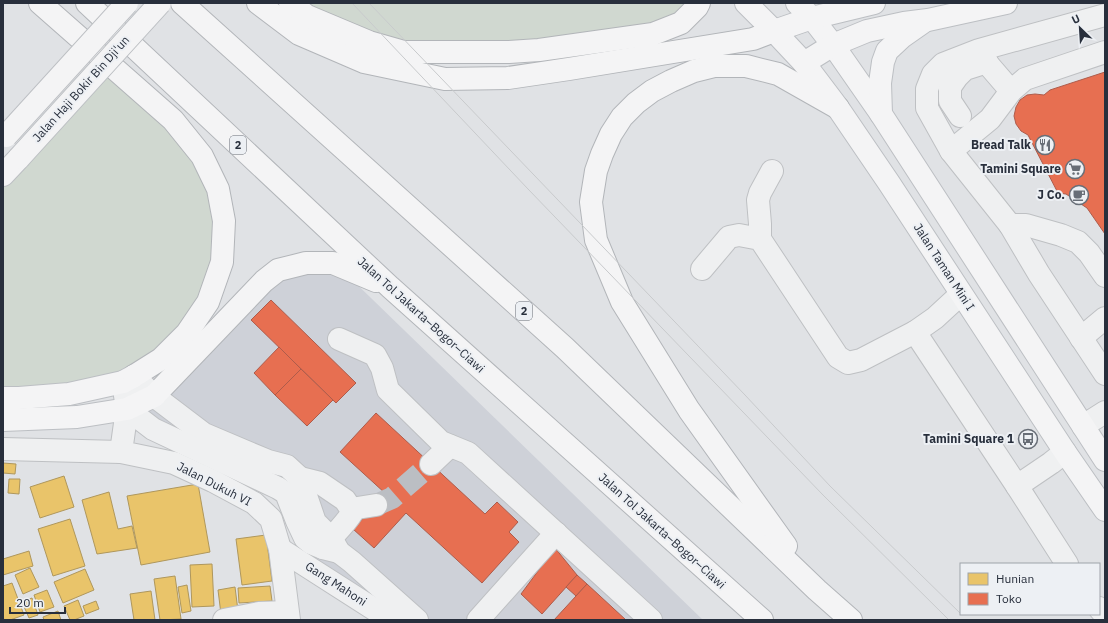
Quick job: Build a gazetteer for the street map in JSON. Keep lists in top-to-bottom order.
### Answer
{
  "streets": {
    "main road": [
      "Jalan Haji Bokir Bin Dji'un",
      "2",
      "Jalan Taman Mini I",
      "Jalan Tol Jakarta–Bogor–Ciawi"
    ],
    "street": ["Jalan Dukuh VI", "Gang Mahoni"]
  },
  "crossings": [
    ["Jalan Dukuh VI", "Gang Mahoni"]
  ],
  "places": {
    "restaurant": ["Bread Talk"],
    "supermarket": ["Tamini Square"],
    "cafe": ["J Co."],
    "bus stop": ["Tamini Square 1"]
  },
  "legend": ["Hunian", "Toko"],
  "scale_bar": "20 m",
  "north": "top left"
}
